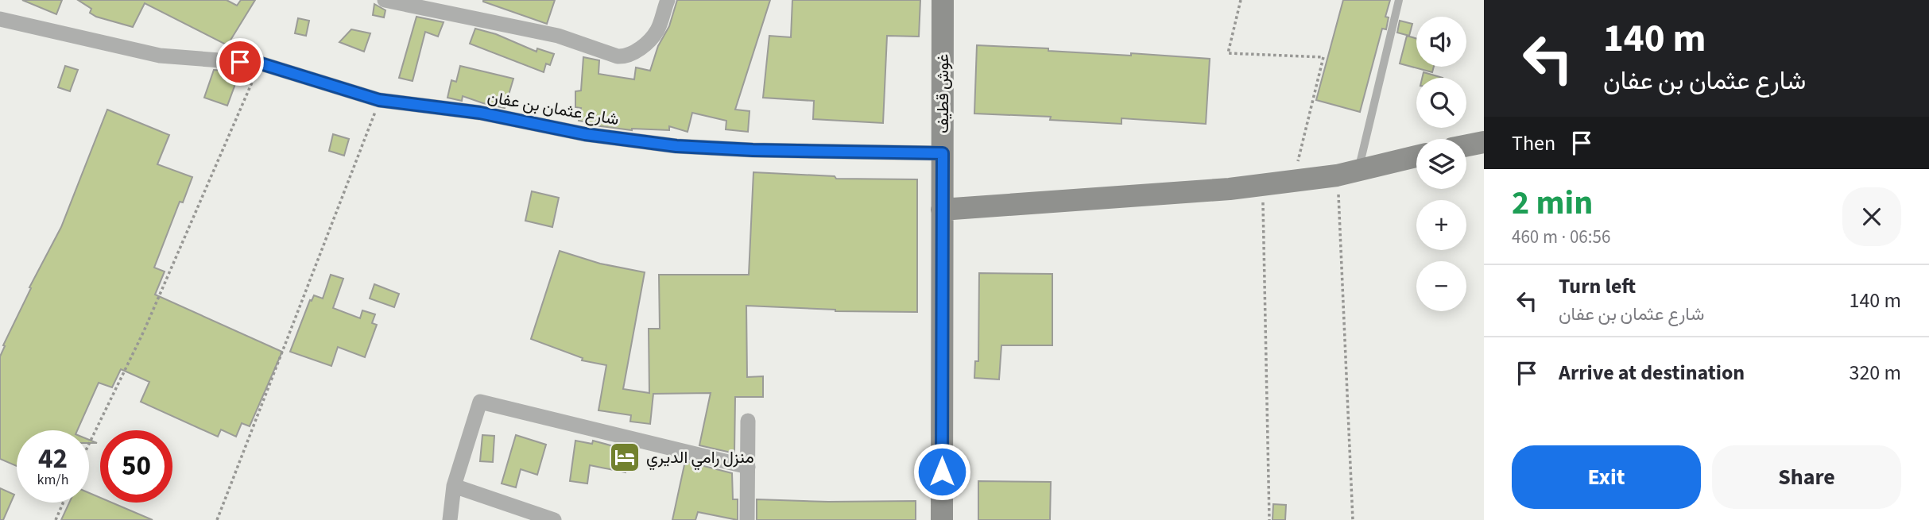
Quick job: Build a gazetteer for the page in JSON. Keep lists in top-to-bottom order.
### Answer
{
  "streets": {
    "main road": ["غوش قطيف"],
    "street": ["شارع عثمان بن عفان"]
  },
  "crossings": [
    ["غوش قطيف", "شارع عثمان بن عفان"]
  ],
  "places": {
    "hotel": ["منزل رامي الديري"]
  },
  "page": {
    "turn": ["140 m", "شارع عثمان بن عفان"],
    "map_buttons": ["+", "−"],
    "then": "Then",
    "heading": ["2 min", "460 m · 06:56"],
    "list": [
      {
        "name": "Turn left",
        "note": "شارع عثمان بن عفان",
        "value": "140 m"
      },
      {
        "name": "Arrive at destination",
        "value": "320 m"
      }
    ],
    "speed": "42 km/h",
    "limit": "50",
    "buttons": ["Exit", "Share"]
  }
}
